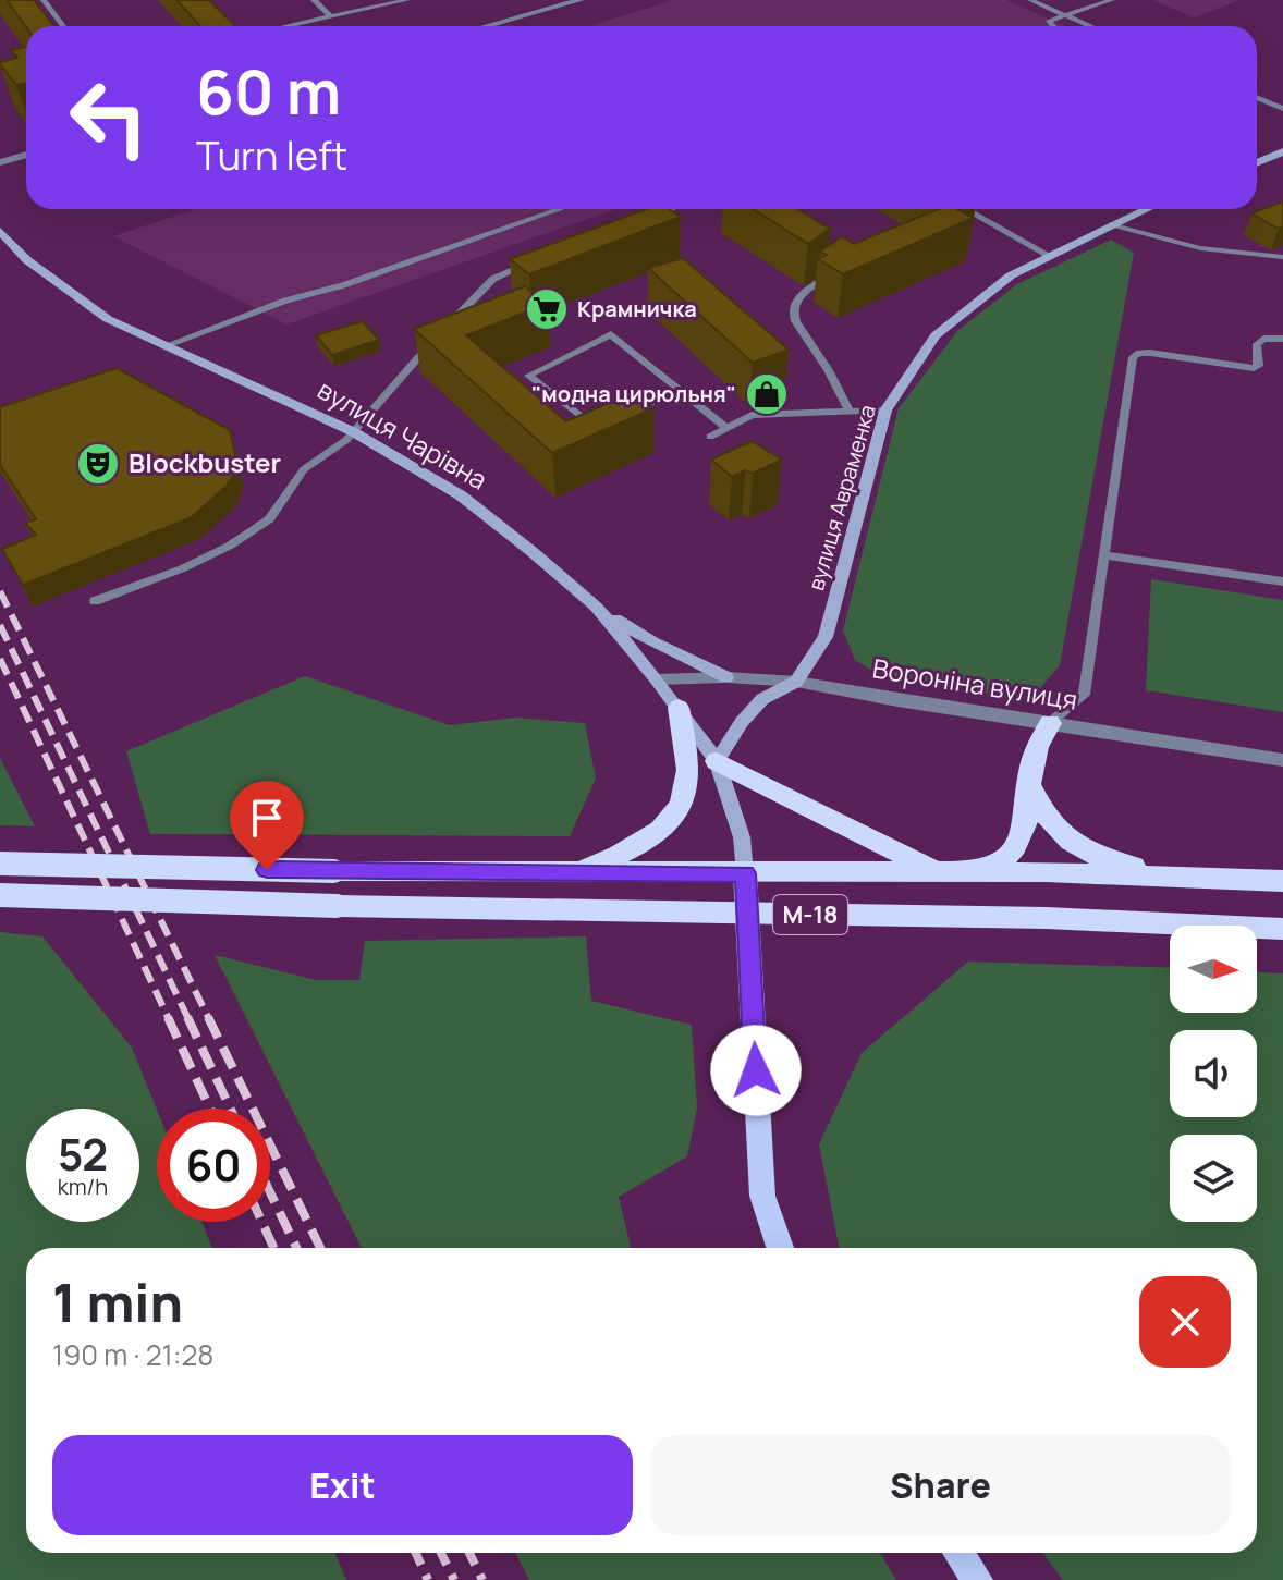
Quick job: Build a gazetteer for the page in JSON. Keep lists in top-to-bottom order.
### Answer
{
  "streets": {
    "highway": ["М-18"],
    "main road": ["вулиця Чарівна", "вулиця Авраменка"],
    "street": ["Вороніна вулиця"]
  },
  "crossings": [
    ["вулиця Чарівна", "Вороніна вулиця"],
    ["вулиця Чарівна", "М-18"],
    ["вулиця Авраменка", "Вороніна вулиця"]
  ],
  "places": {
    "supermarket": ["Крамничка"],
    "shop": ["\"модна цирюльня\""],
    "theatre": ["Blockbuster"]
  },
  "north": "right",
  "page": {
    "turn": ["60 m", "Turn left"],
    "speed": "52 km/h",
    "limit": "60",
    "heading": ["1 min", "190 m · 21:28"],
    "buttons": ["Exit", "Share"]
  }
}
